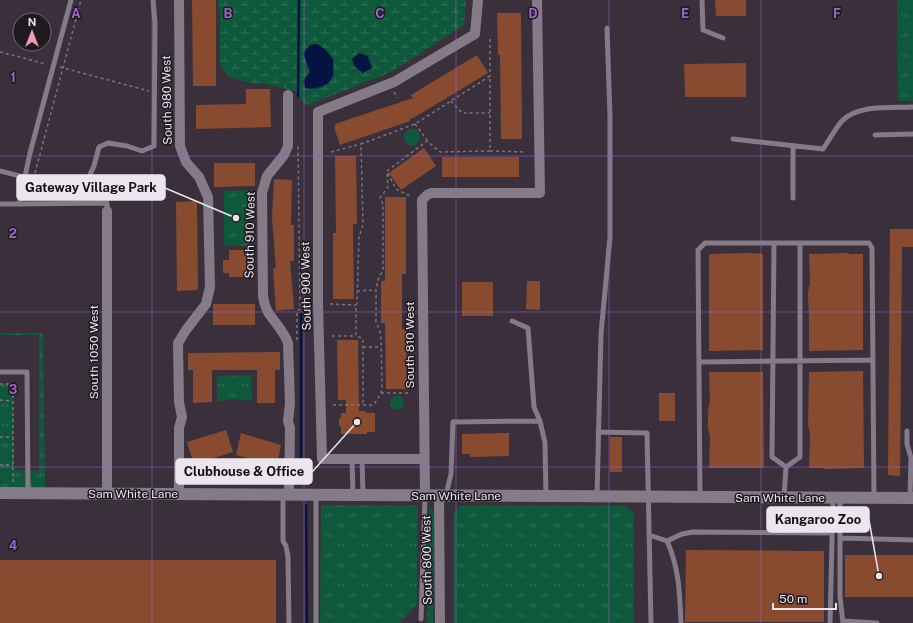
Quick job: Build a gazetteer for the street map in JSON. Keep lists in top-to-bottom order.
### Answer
{
  "streets": {
    "street": [
      "South 980 West",
      "South 910 West",
      "South 900 West",
      "South 810 West",
      "South 1050 West",
      "Sam White Lane",
      "South 800 West"
    ]
  },
  "crossings": [
    ["South 980 West", "Sam White Lane"],
    ["South 910 West", "Sam White Lane"],
    ["South 810 West", "Sam White Lane"],
    ["South 1050 West", "Sam White Lane"],
    ["Sam White Lane", "South 800 West"]
  ],
  "places": ["Gateway Village Park", "Clubhouse & Office", "Kangaroo Zoo"],
  "scale_bar": "50 m",
  "north": "top",
  "grid": {
    "columns": [
      "A",
      "B",
      "C",
      "D",
      "E",
      "F"
    ],
    "rows": [
      "1",
      "2",
      "3",
      "4"
    ]
  }
}
